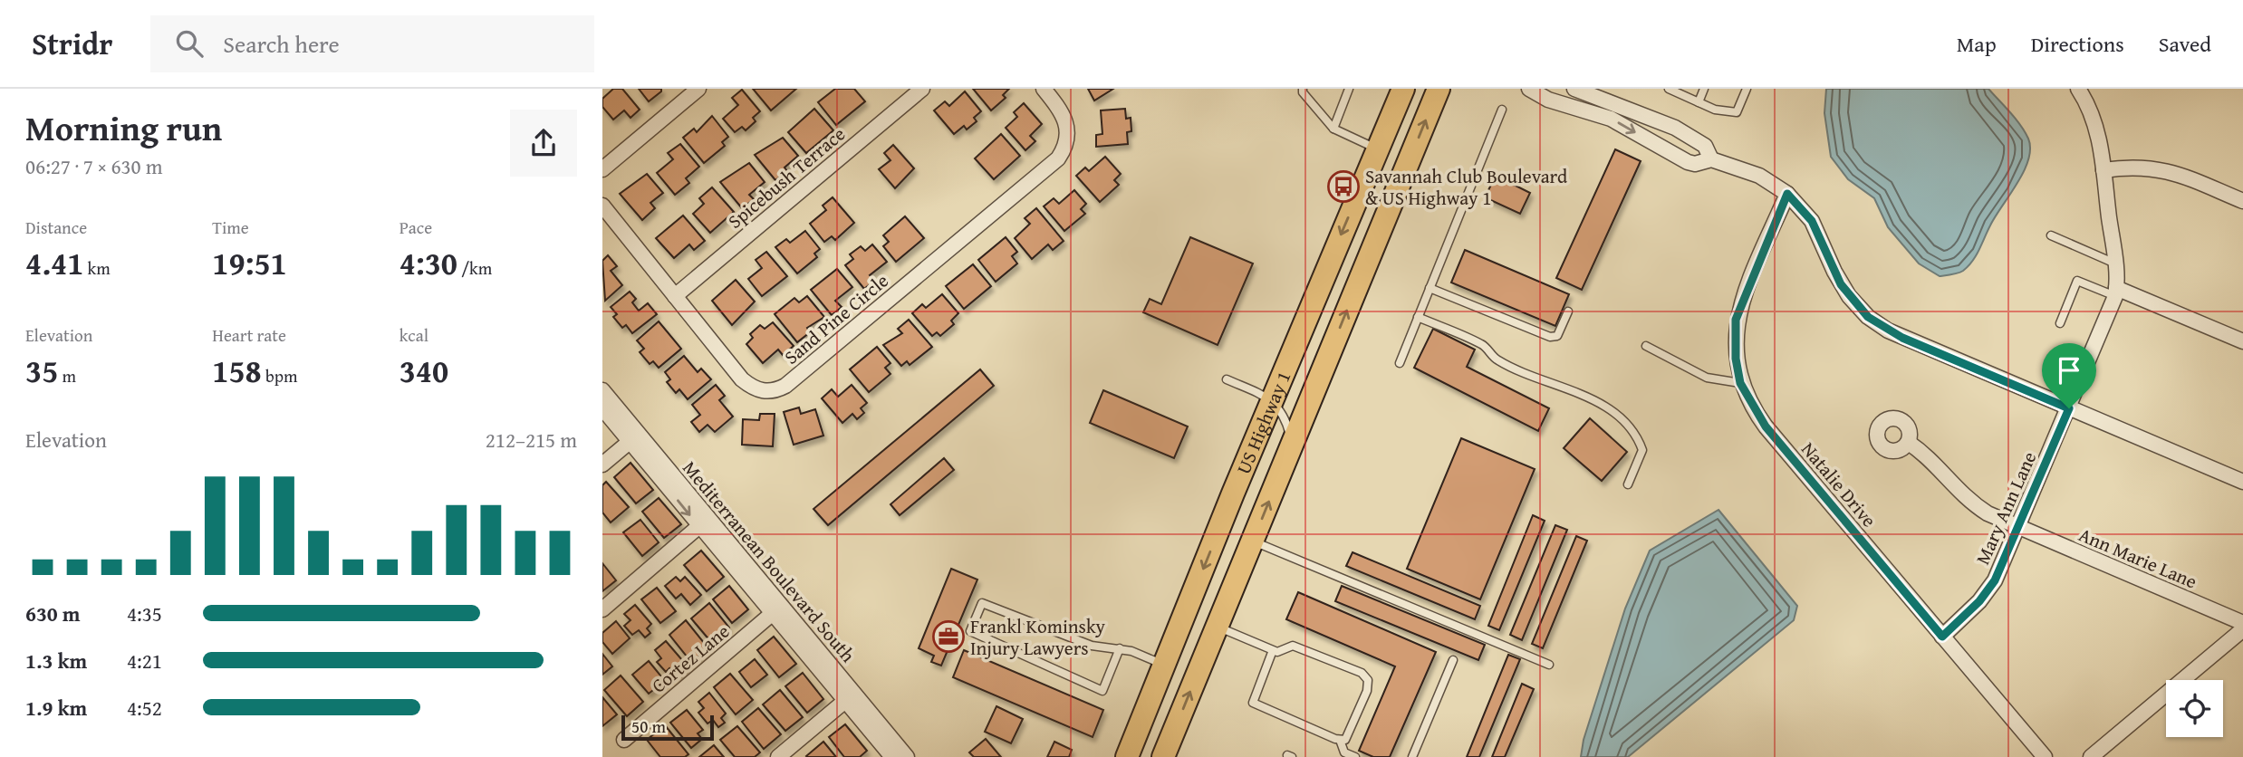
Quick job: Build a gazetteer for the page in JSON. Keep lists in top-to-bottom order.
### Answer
{
  "streets": {
    "main road": ["US Highway 1"],
    "street": [
      "Spicebush Terrace",
      "Sand Pine Circle",
      "Natalie Drive",
      "Mary Ann Lane",
      "Ann Marie Lane",
      "Mediterranean Boulevard South",
      "Cortez Lane"
    ]
  },
  "crossings": [
    ["Spicebush Terrace", "Sand Pine Circle"],
    ["Natalie Drive", "Mary Ann Lane"],
    ["Mary Ann Lane", "Ann Marie Lane"],
    ["Mediterranean Boulevard South", "Cortez Lane"]
  ],
  "places": {
    "bus stop": ["Savannah Club Boulevard & US Highway 1"],
    "office": ["Frankl Kominsky Injury Lawyers"]
  },
  "scale_bar": "50 m",
  "page": {
    "header": "Stridr",
    "search": "Search here",
    "nav": ["Map", "Directions", "Saved"],
    "heading": ["Morning run", "06:27 · 7 × 630 m"],
    "stats": [
      ["Distance", "4.41 km"],
      ["Time", "19:51"],
      ["Pace", "4:30 /km"],
      ["Elevation", "35 m"],
      ["Heart rate", "158 bpm"],
      ["kcal", "340"]
    ],
    "chart": ["Elevation", "212–215 m"],
    "list": [
      {
        "name": "630 m",
        "note": "4:35"
      },
      {
        "name": "1.3 km",
        "note": "4:21"
      },
      {
        "name": "1.9 km",
        "note": "4:52"
      }
    ],
    "scale": "50 m"
  }
}
